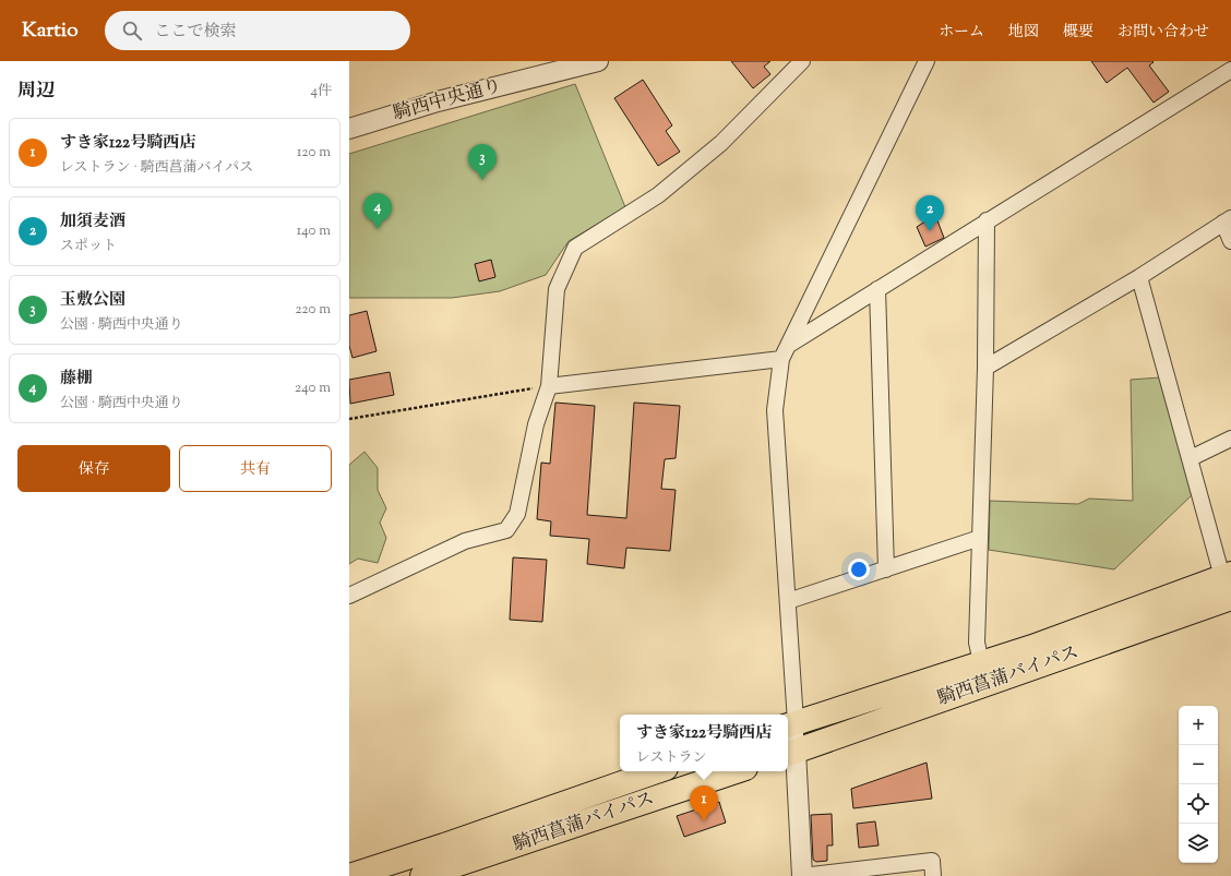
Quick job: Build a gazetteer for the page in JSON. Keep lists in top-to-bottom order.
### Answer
{
  "streets": {
    "highway": ["騎西菖蒲バイパス"],
    "street": ["騎西中央通り"]
  },
  "page": {
    "header": "Kartio",
    "search": "ここで検索",
    "nav": [
      "ホーム",
      "地図",
      "概要",
      "お問い合わせ"
    ],
    "heading": ["周辺", "4件"],
    "list": [
      {
        "mark": "1",
        "name": "すき家122号騎西店",
        "note": "レストラン · 騎西菖蒲バイパス",
        "value": "120 m"
      },
      {
        "mark": "2",
        "name": "加須麦酒",
        "note": "スポット",
        "value": "140 m"
      },
      {
        "mark": "3",
        "name": "玉敷公園",
        "note": "公園 · 騎西中央通り",
        "value": "220 m"
      },
      {
        "mark": "4",
        "name": "藤棚",
        "note": "公園 · 騎西中央通り",
        "value": "240 m"
      }
    ],
    "pins": [
      "3",
      "4",
      "2",
      "1"
    ],
    "buttons": ["保存", "共有"],
    "map_buttons": ["+", "−"],
    "popup": ["すき家122号騎西店", "レストラン"]
  }
}
